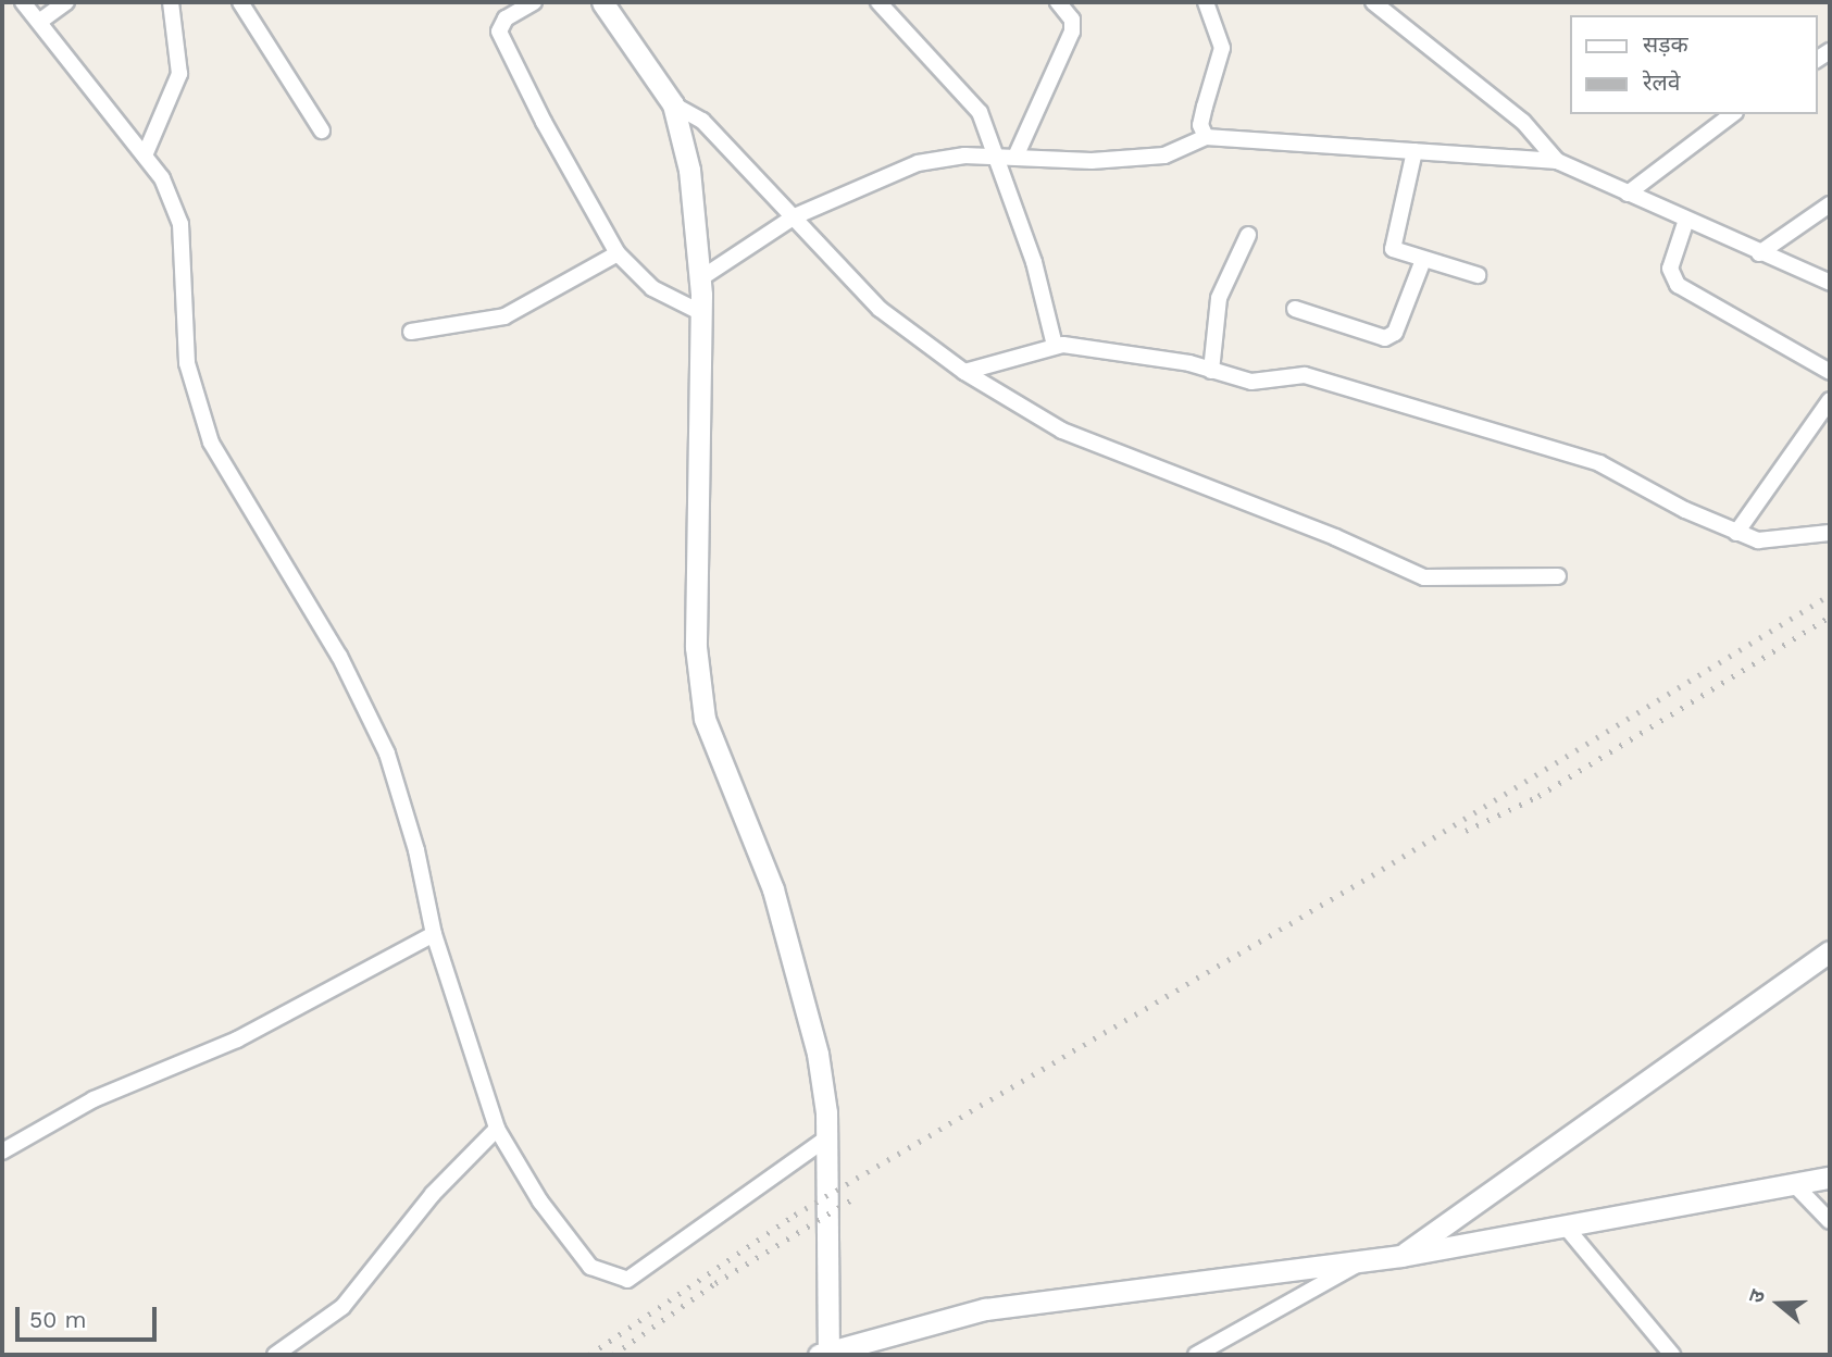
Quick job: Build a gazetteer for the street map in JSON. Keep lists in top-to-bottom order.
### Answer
{
  "legend": ["सड़क", "रेलवे"],
  "scale_bar": "50 m",
  "north": "left"
}
